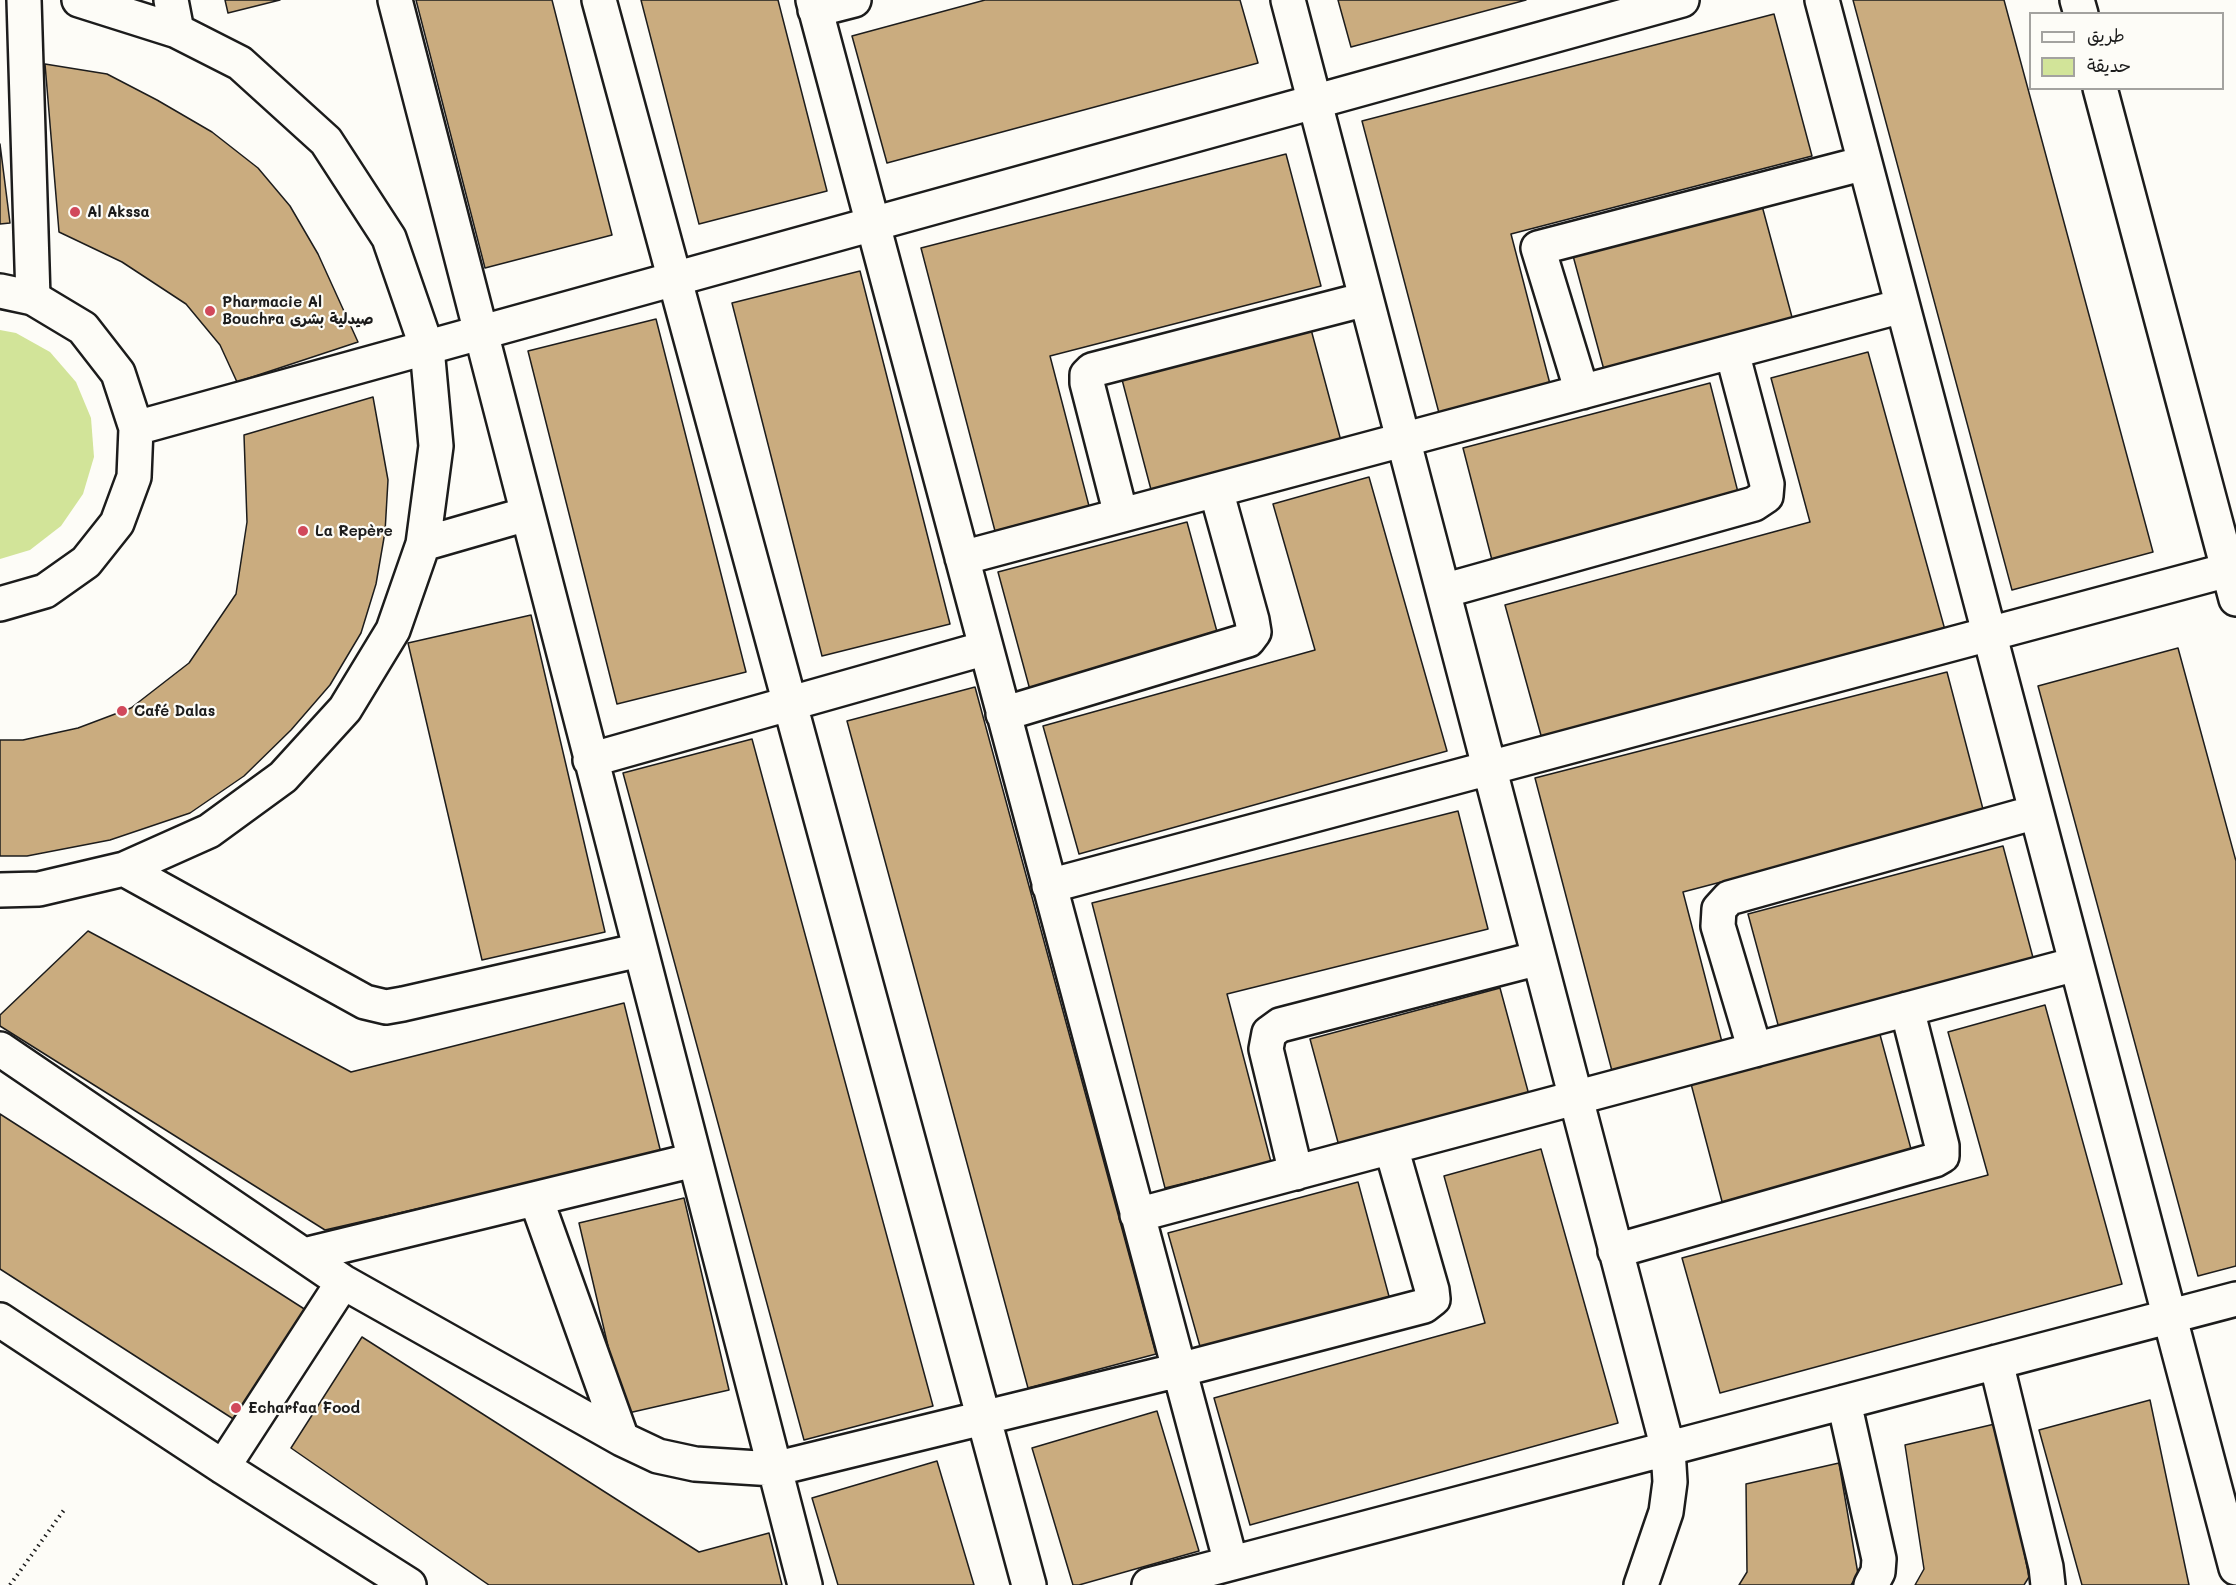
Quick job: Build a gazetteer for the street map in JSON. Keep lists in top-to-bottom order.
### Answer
{
  "places": [
    "Al Akssa",
    "Pharmacie Al Bouchra صيدلية بشرى",
    "La Repère",
    "Café Dalas",
    "Echarfaa Food"
  ],
  "legend": ["طريق", "حديقة"]
}
